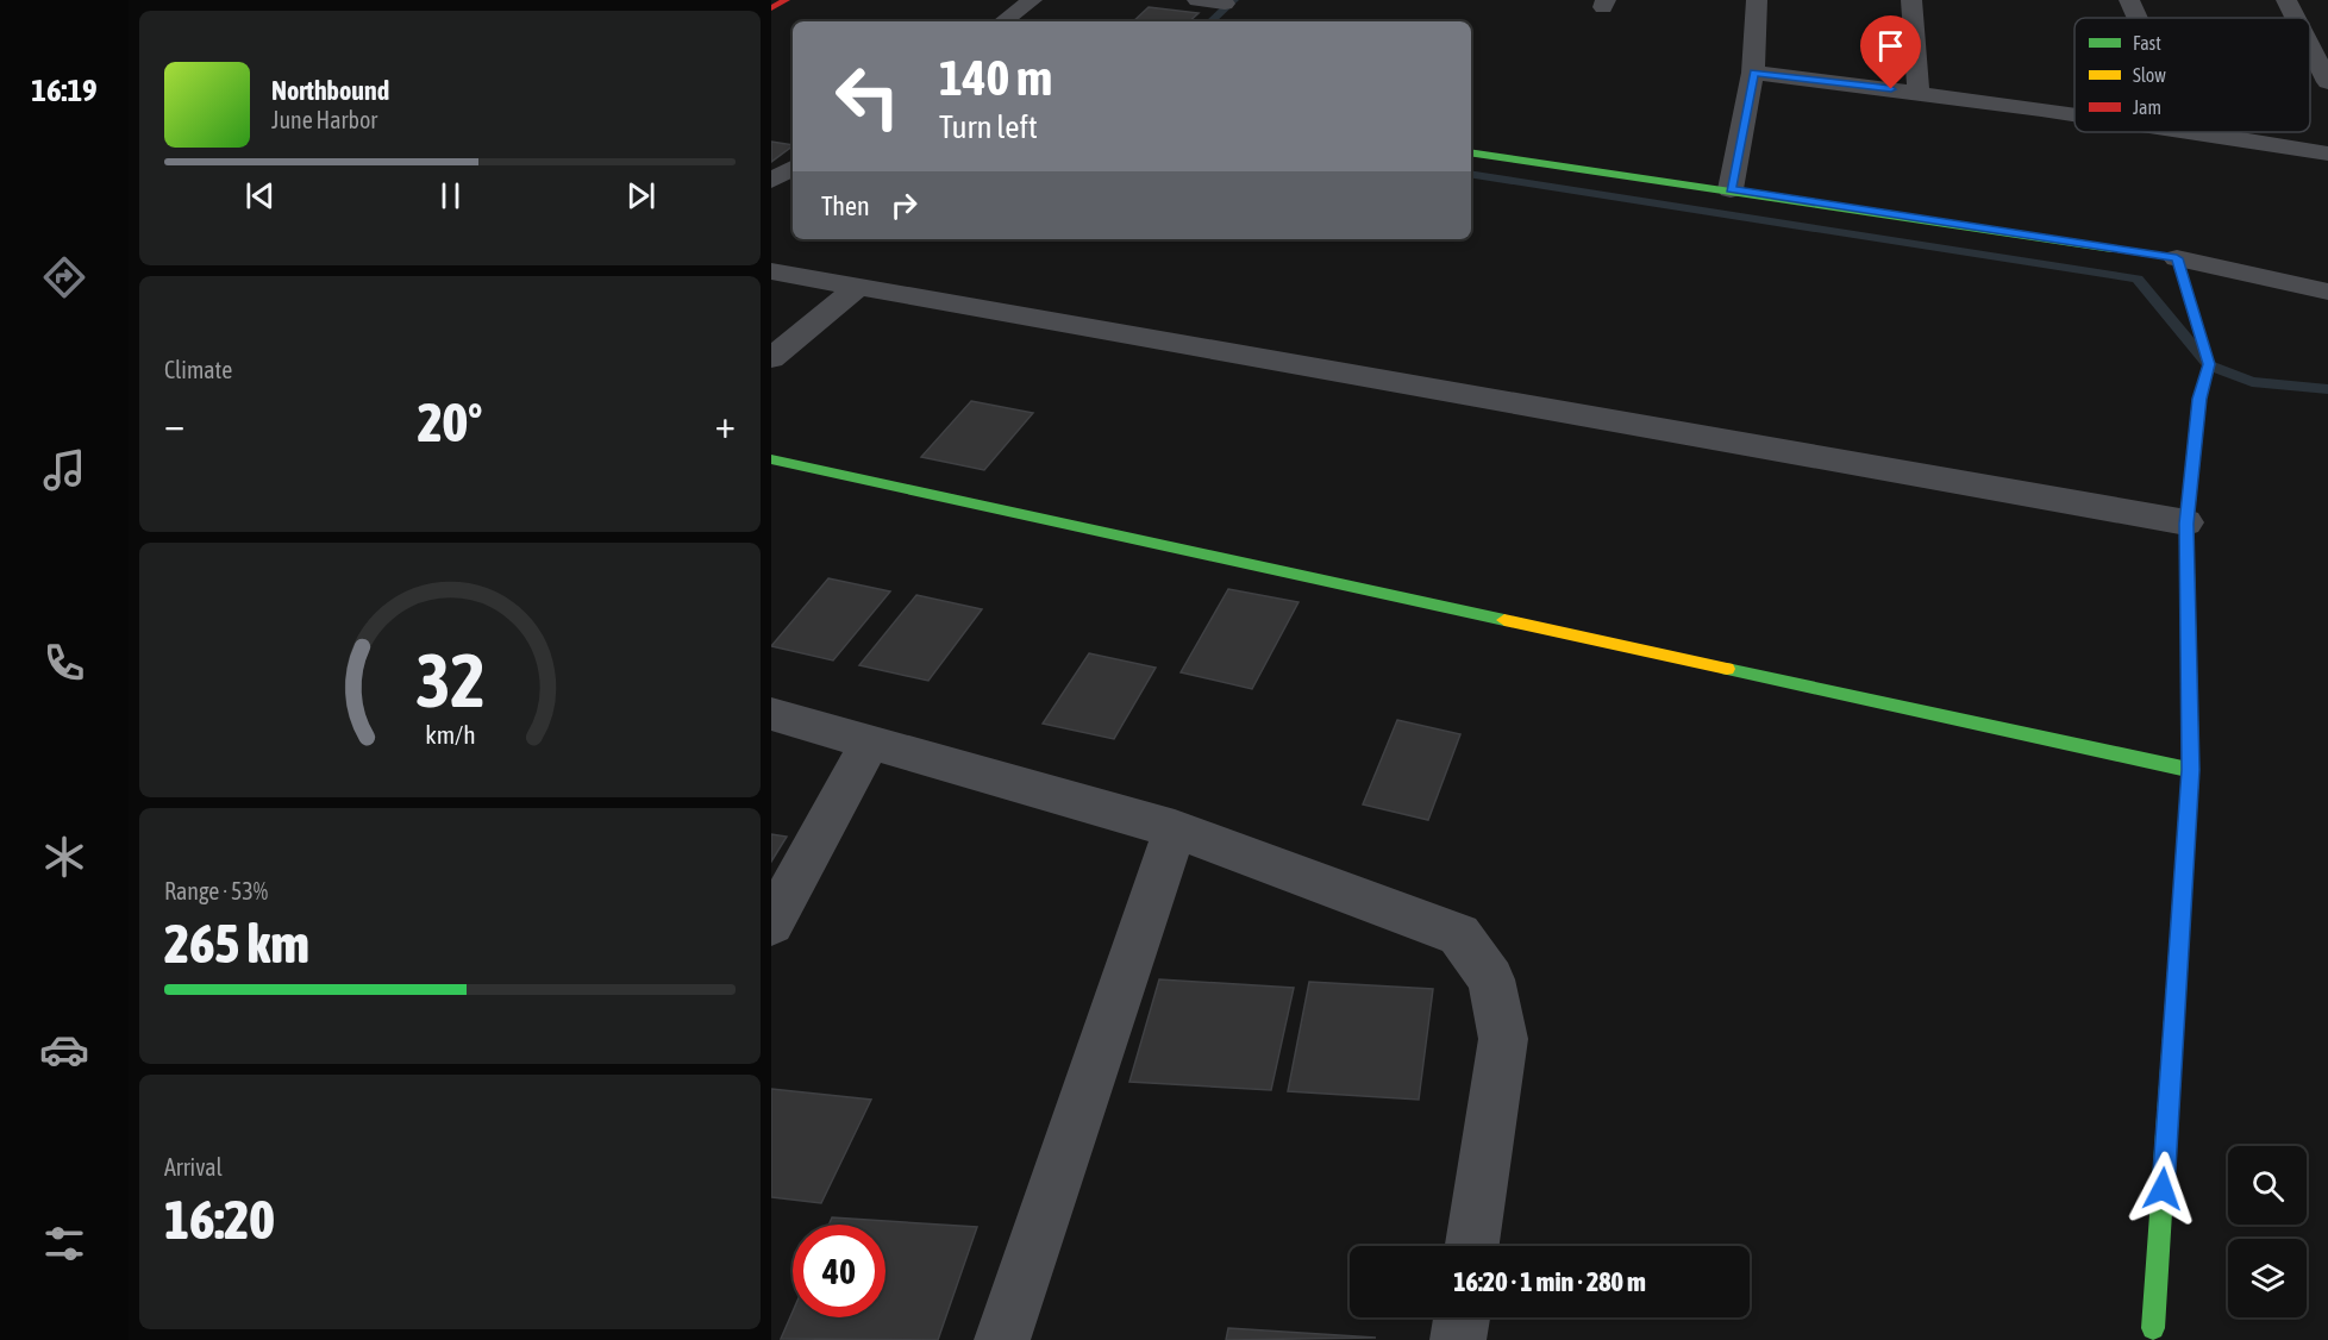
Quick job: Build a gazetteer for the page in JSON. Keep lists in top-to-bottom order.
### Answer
{
  "legend": ["Fast", "Slow", "Jam"],
  "page": {
    "tabs": "16:19",
    "turn": ["140 m", "Turn left"],
    "song": ["Northbound", "June Harbor"],
    "then": "Then",
    "tile": [
      "Climate",
      ["Range · 53%", "265 km"],
      ["Arrival", "16:20"]
    ],
    "heat": ["−", "20°", "+"],
    "limit": "40",
    "trip": "16:20 · 1 min · 280 m",
    "gauge": ["32", "km/h"]
  }
}
